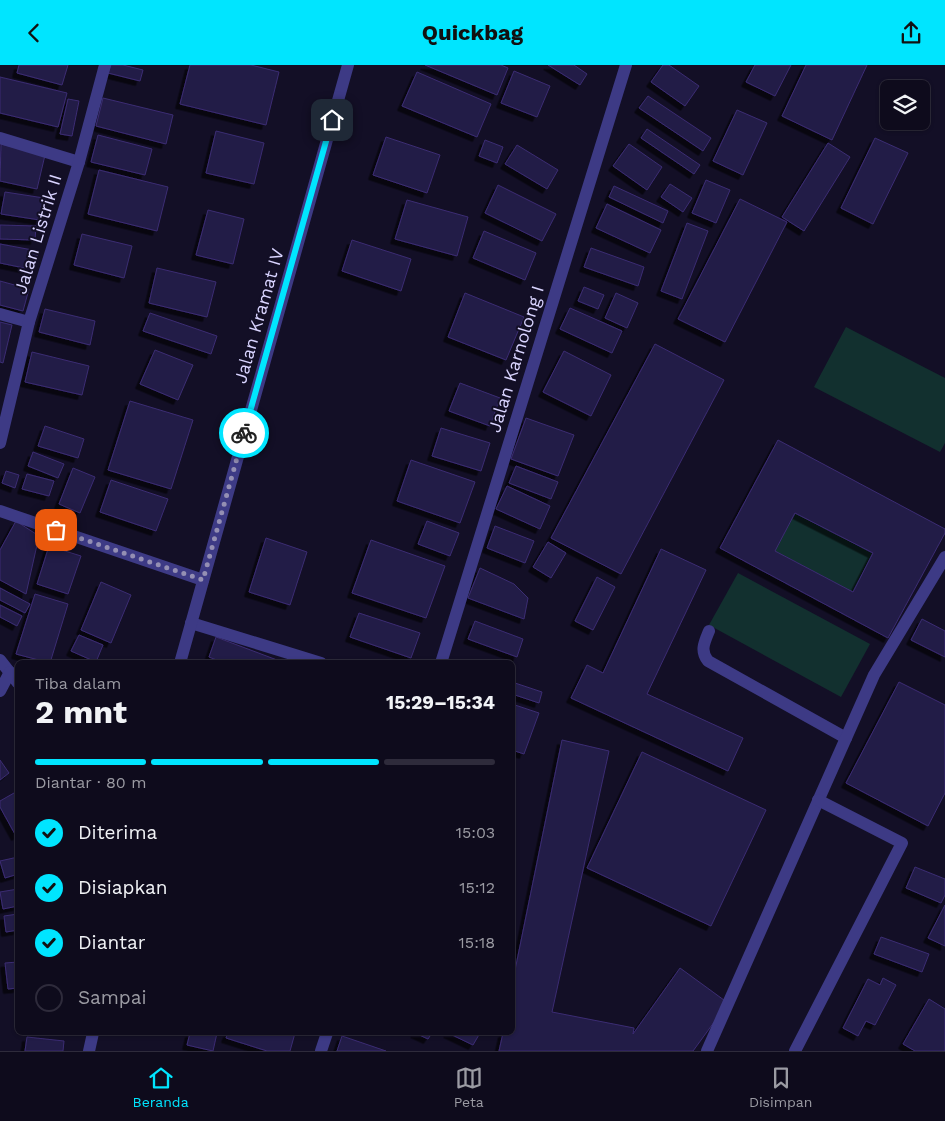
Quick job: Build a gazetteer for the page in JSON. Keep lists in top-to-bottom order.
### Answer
{
  "streets": {
    "street": ["Jalan Listrik II", "Jalan Kramat IV", "Jalan Karnolong I"]
  },
  "page": {
    "header": "Quickbag",
    "heading": ["2 mnt", "Tiba dalam", "15:29–15:34"],
    "bar": "Diantar · 80 m",
    "list": [
      ["Diterima", "15:03"],
      ["Disiapkan", "15:12"],
      ["Diantar", "15:18"],
      "Sampai"
    ],
    "tabs": ["Beranda", "Peta", "Disimpan"]
  }
}
